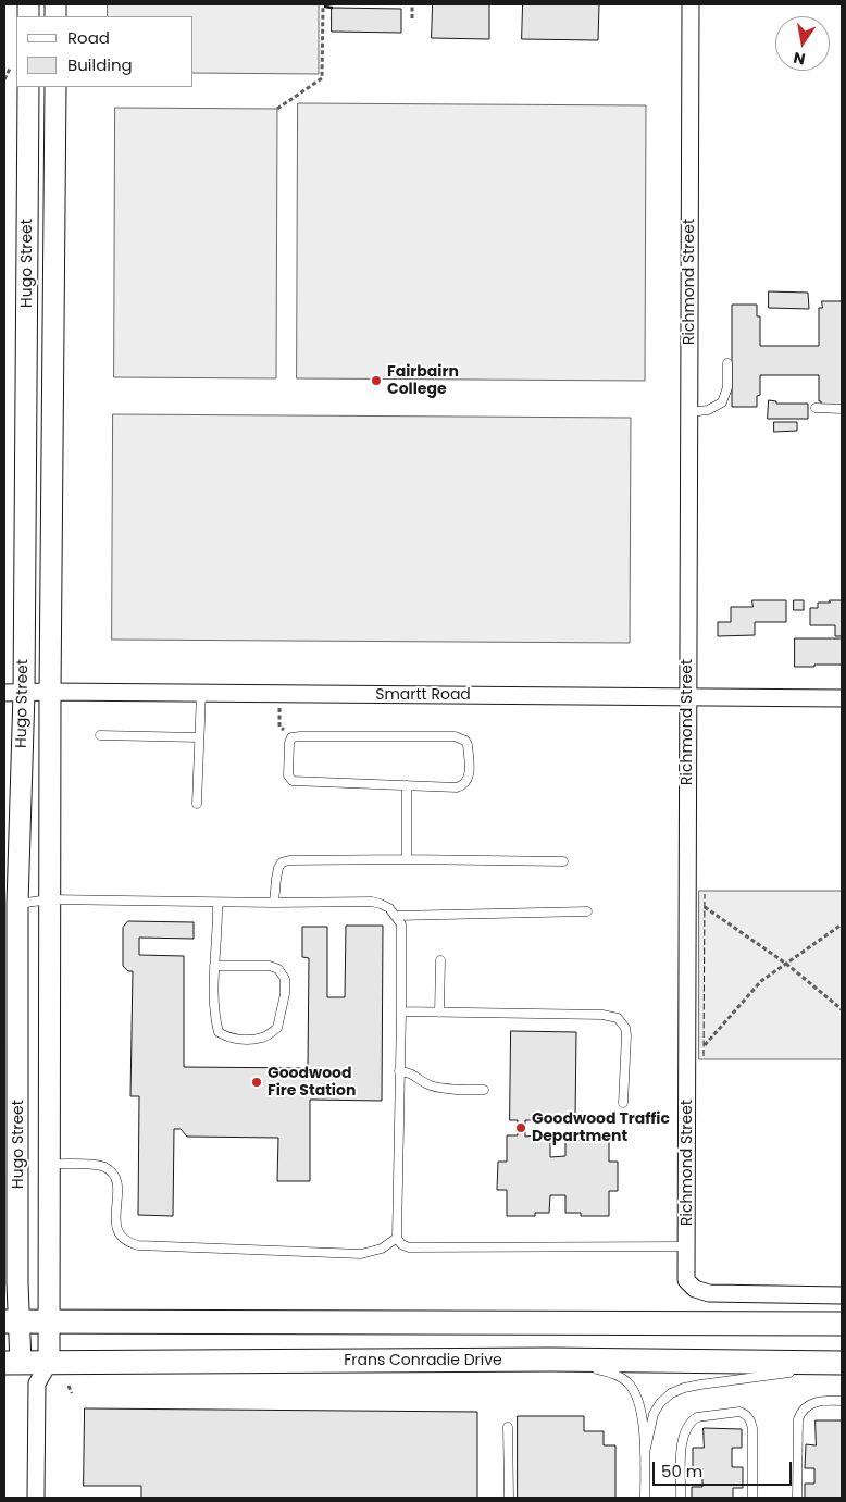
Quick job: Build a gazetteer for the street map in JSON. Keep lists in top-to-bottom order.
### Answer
{
  "streets": {
    "main road": ["Frans Conradie Drive"],
    "street": ["Hugo Street", "Richmond Street", "Smartt Road"]
  },
  "crossings": [
    ["Hugo Street", "Smartt Road"],
    ["Hugo Street", "Frans Conradie Drive"],
    ["Richmond Street", "Smartt Road"]
  ],
  "places": ["Fairbairn College", "Goodwood Fire Station", "Goodwood Traffic Department"],
  "legend": ["Road", "Building"],
  "scale_bar": "50 m",
  "north": "bottom"
}
